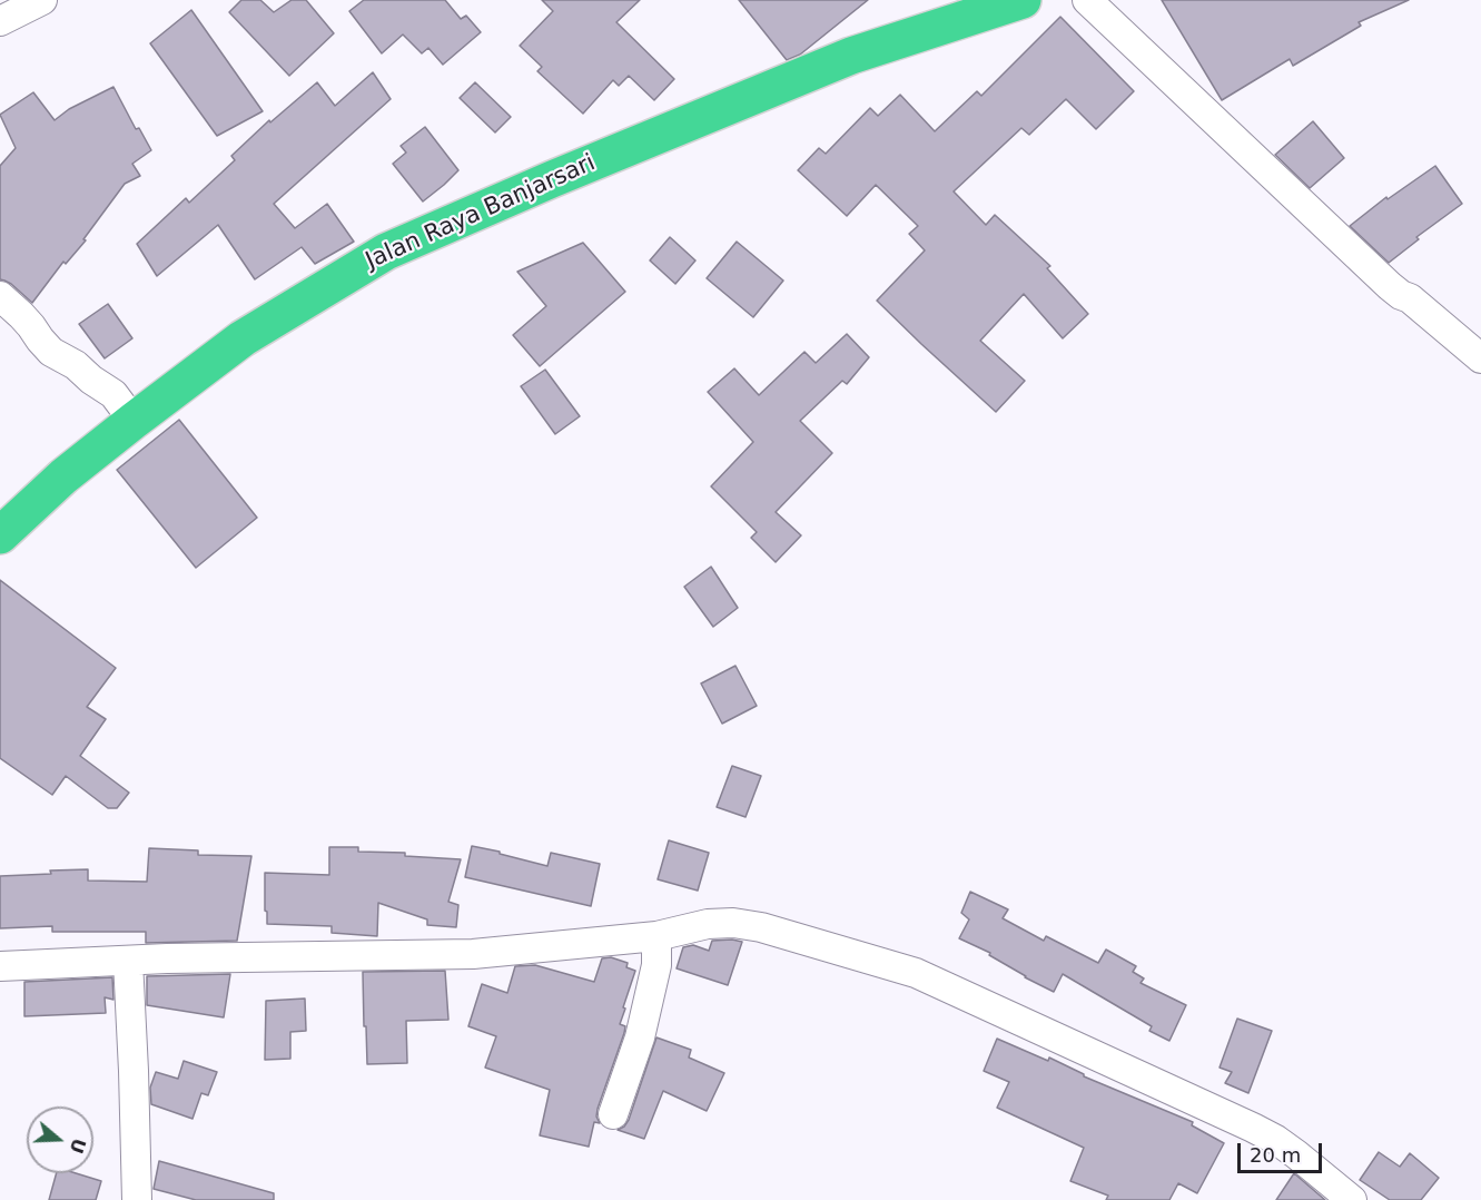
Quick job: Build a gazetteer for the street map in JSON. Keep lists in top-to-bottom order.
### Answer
{
  "streets": {
    "highway": ["Jalan Raya Banjarsari"]
  },
  "scale_bar": "20 m",
  "north": "right"
}
